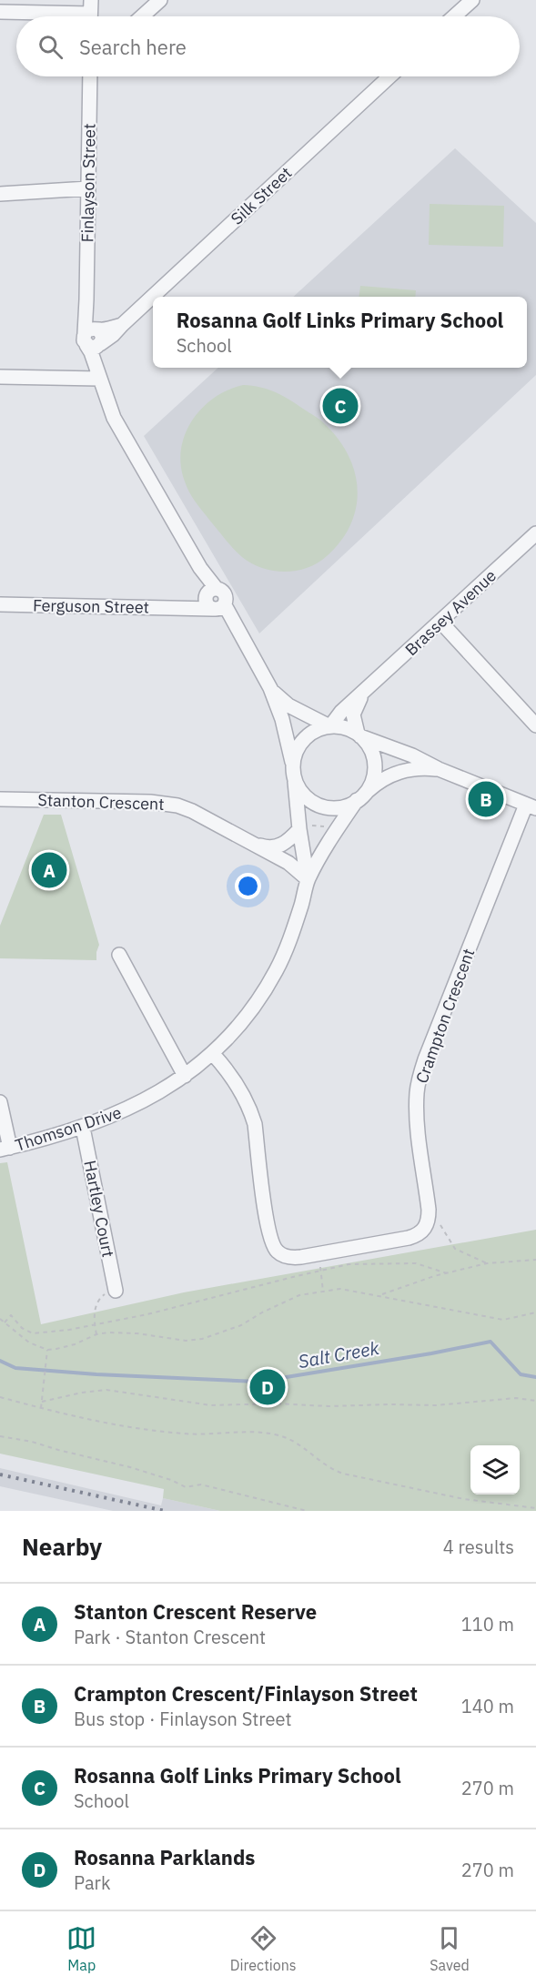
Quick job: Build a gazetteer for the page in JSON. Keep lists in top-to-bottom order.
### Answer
{
  "streets": {
    "street": [
      "Finlayson Street",
      "Silk Street",
      "Ferguson Street",
      "Brassey Avenue",
      "Stanton Crescent",
      "Crampton Crescent",
      "Thomson Drive",
      "Hartley Court"
    ]
  },
  "crossings": [
    ["Finlayson Street", "Silk Street"],
    ["Finlayson Street", "Ferguson Street"],
    ["Brassey Avenue", "Thomson Drive"],
    ["Stanton Crescent", "Thomson Drive"],
    ["Thomson Drive", "Hartley Court"]
  ],
  "water": ["Salt Creek"],
  "page": {
    "search": "Search here",
    "popup": ["Rosanna Golf Links Primary School", "School"],
    "pins": [
      "C",
      "B",
      "A",
      "D"
    ],
    "heading": ["Nearby", "4 results"],
    "list": [
      {
        "mark": "A",
        "name": "Stanton Crescent Reserve",
        "note": "Park · Stanton Crescent",
        "value": "110 m"
      },
      {
        "mark": "B",
        "name": "Crampton Crescent/Finlayson Street",
        "note": "Bus stop · Finlayson Street",
        "value": "140 m"
      },
      {
        "mark": "C",
        "name": "Rosanna Golf Links Primary School",
        "note": "School",
        "value": "270 m"
      },
      {
        "mark": "D",
        "name": "Rosanna Parklands",
        "note": "Park",
        "value": "270 m"
      }
    ],
    "nav": ["Map", "Directions", "Saved"]
  }
}
